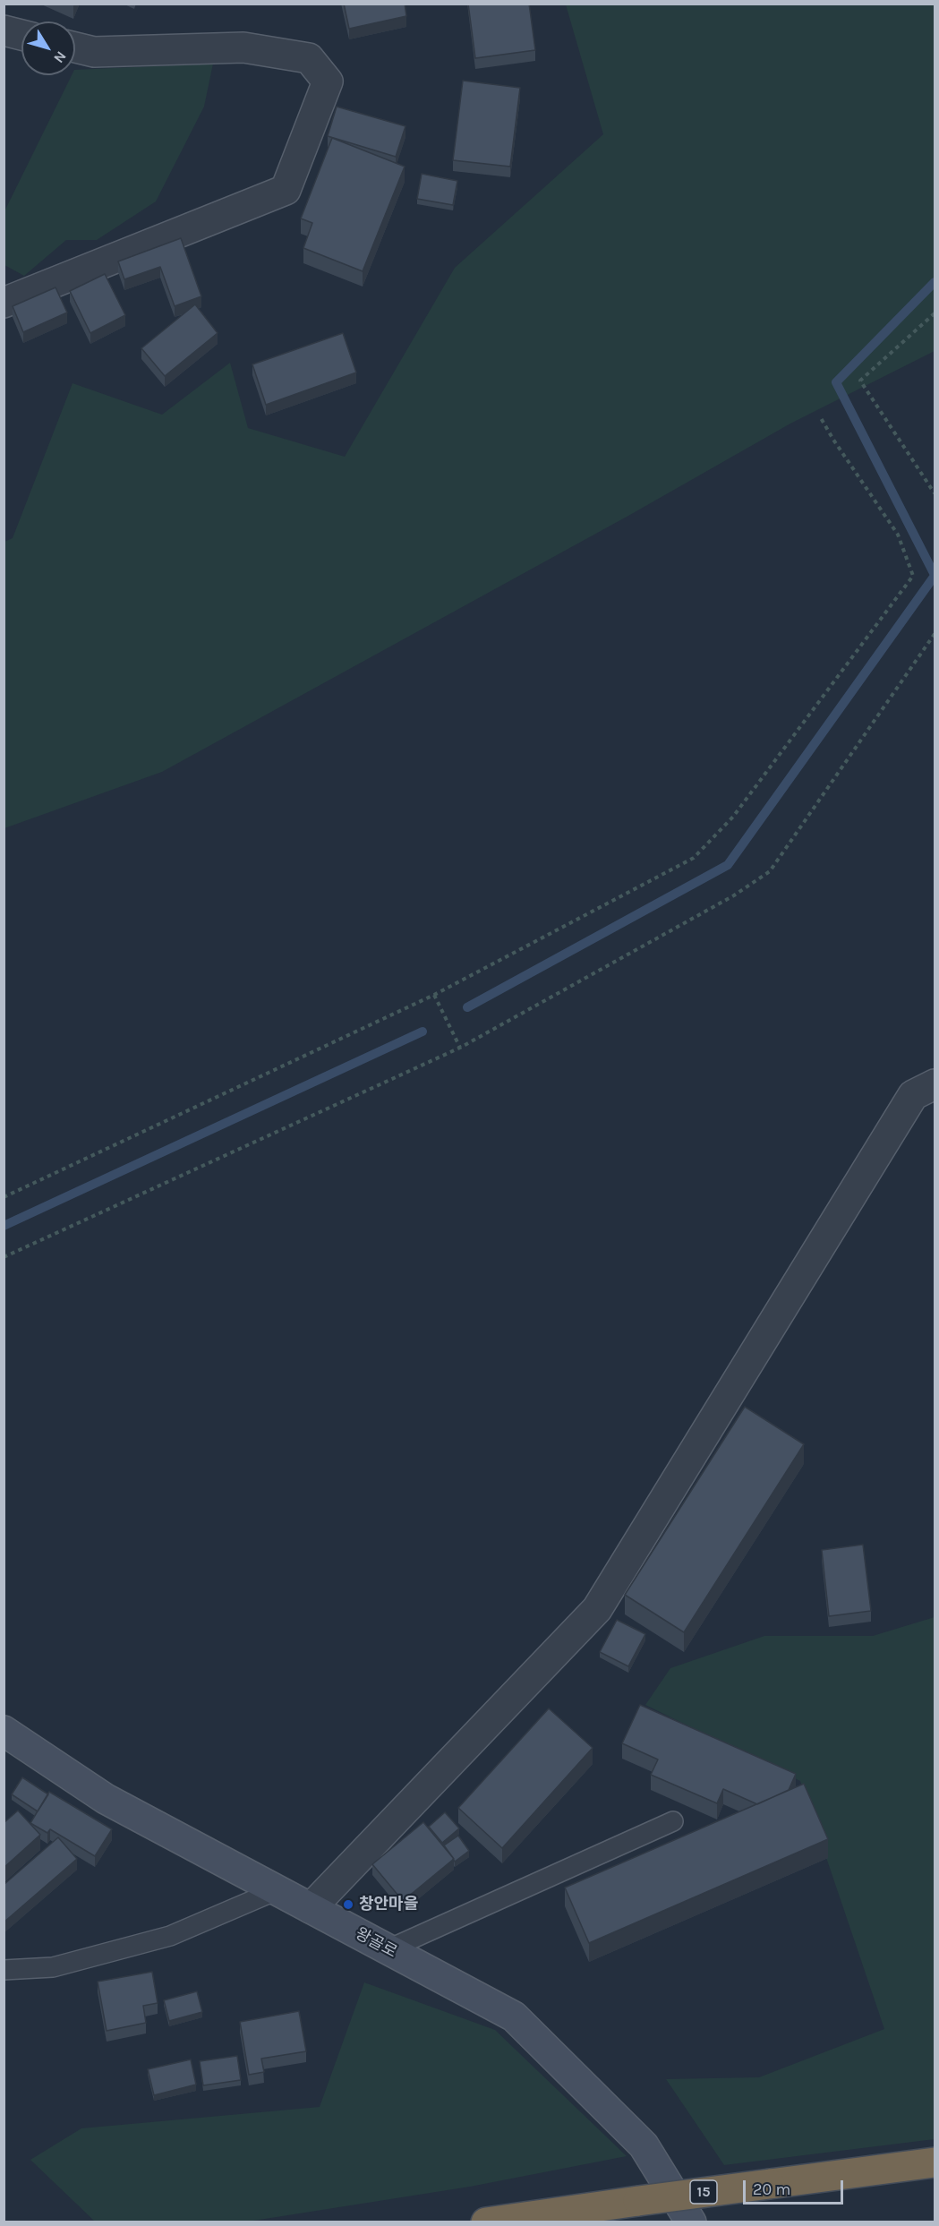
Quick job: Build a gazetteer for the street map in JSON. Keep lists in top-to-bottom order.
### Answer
{
  "streets": {
    "highway": ["15"],
    "main road": ["왕골로"]
  },
  "places": ["창안마을"],
  "scale_bar": "20 m",
  "north": "bottom right"
}
